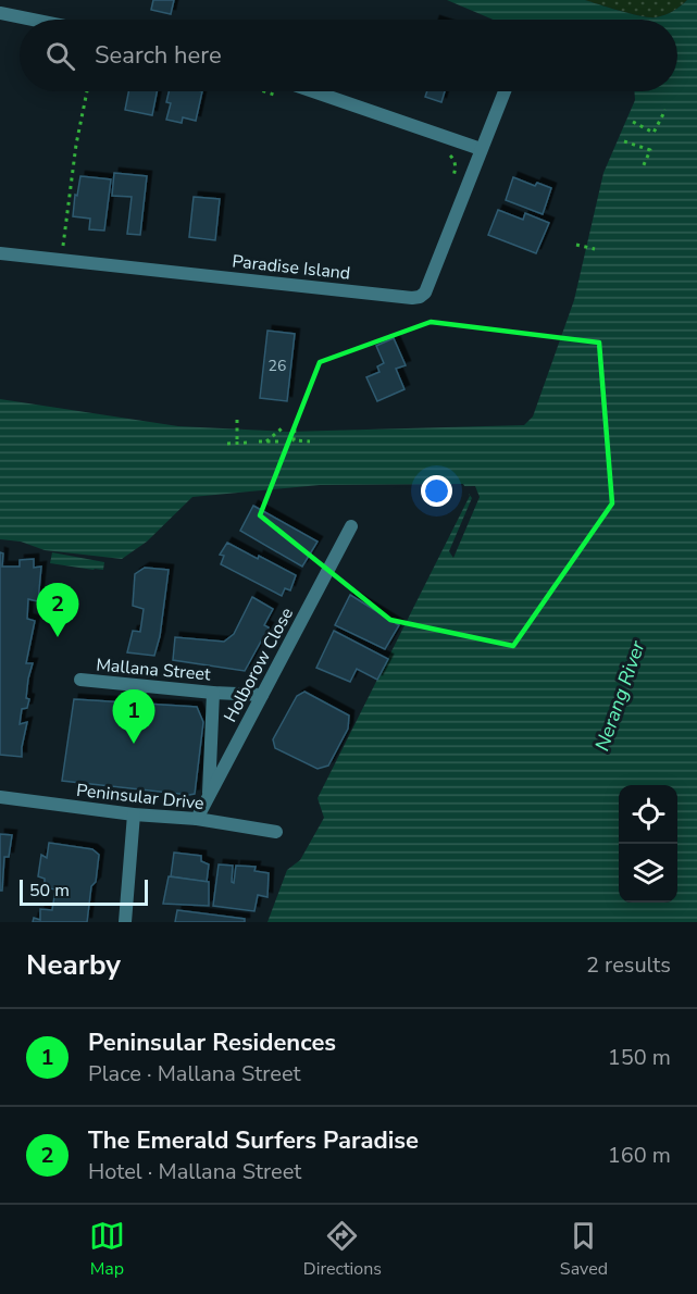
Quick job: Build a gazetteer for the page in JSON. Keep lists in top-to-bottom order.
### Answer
{
  "streets": {
    "street": [
      "Paradise Island",
      "Holborow Close",
      "Mallana Street",
      "Peninsular Drive"
    ]
  },
  "crossings": [
    ["Holborow Close", "Mallana Street"],
    ["Holborow Close", "Peninsular Drive"]
  ],
  "water": ["Nerang River"],
  "house_numbers": ["26"],
  "scale_bar": "50 m",
  "page": {
    "search": "Search here",
    "pins": ["2", "1"],
    "scale": "50 m",
    "heading": ["Nearby", "2 results"],
    "list": [
      {
        "mark": "1",
        "name": "Peninsular Residences",
        "note": "Place · Mallana Street",
        "value": "150 m"
      },
      {
        "mark": "2",
        "name": "The Emerald Surfers Paradise",
        "note": "Hotel · Mallana Street",
        "value": "160 m"
      }
    ],
    "nav": ["Map", "Directions", "Saved"]
  }
}
